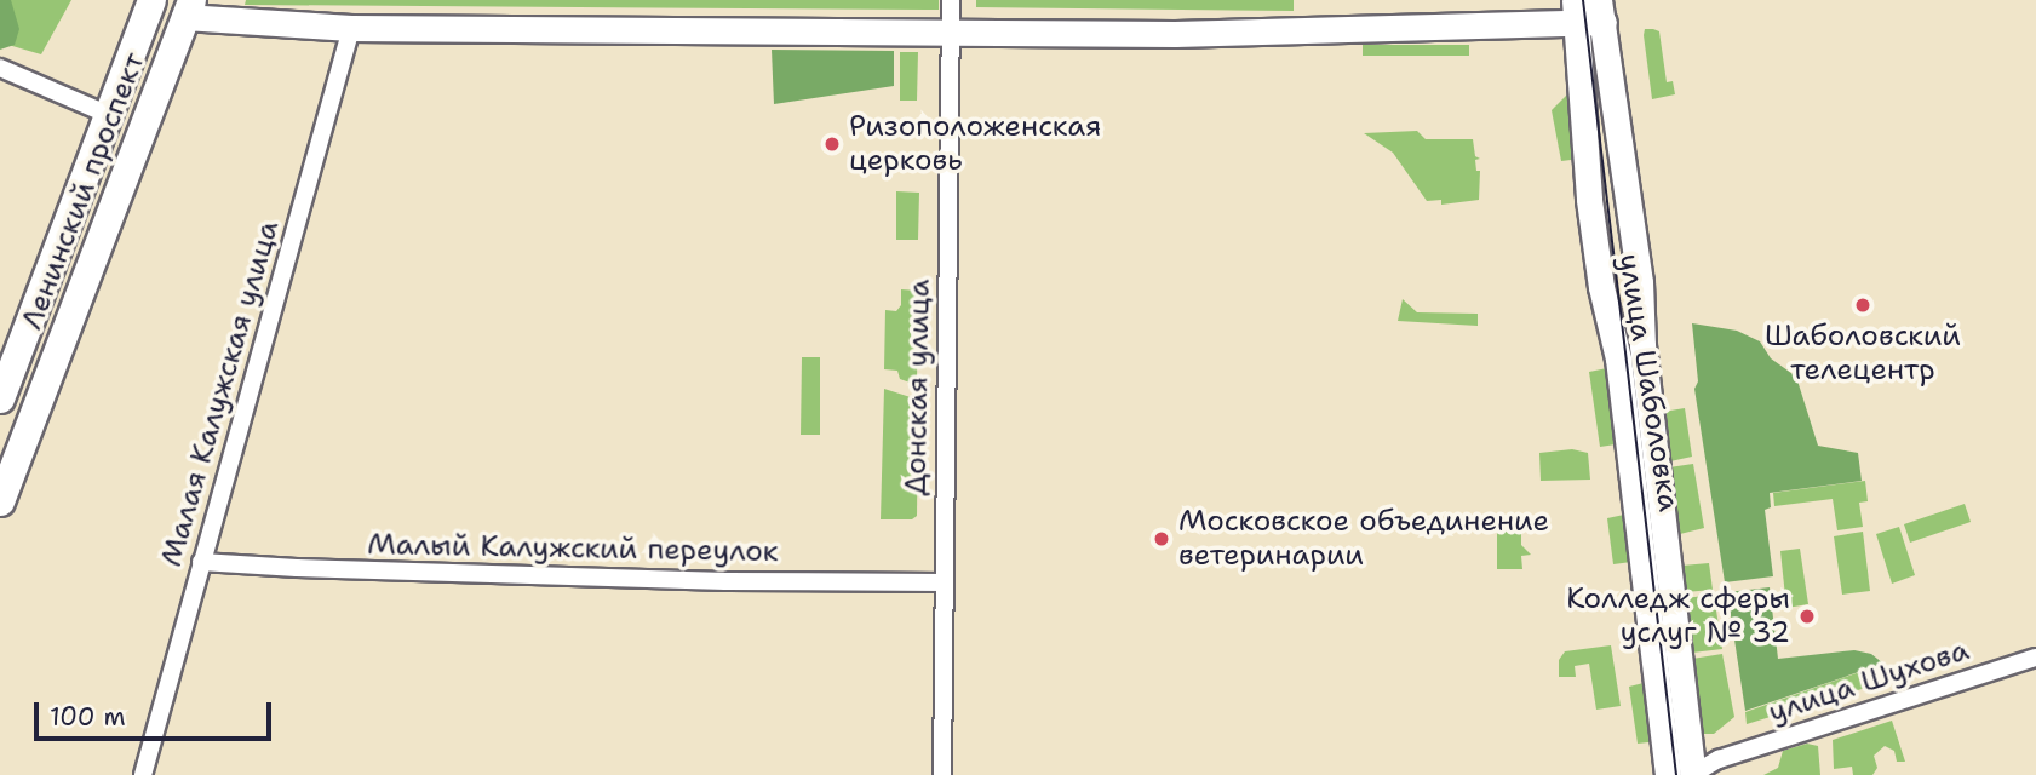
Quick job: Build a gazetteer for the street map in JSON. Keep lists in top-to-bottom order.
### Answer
{
  "streets": {
    "main road": ["Ленинский проспект", "улица Шаболовка"],
    "street": [
      "Донская улица",
      "Малая Калужская улица",
      "Малый Калужский переулок",
      "улица Шухова"
    ]
  },
  "crossings": [
    ["улица Шаболовка", "улица Шухова"],
    ["Донская улица", "Малый Калужский переулок"],
    ["Малая Калужская улица", "Малый Калужский переулок"]
  ],
  "places": [
    "Ризоположенская церковь",
    "Шаболовский телецентр",
    "Московское объединение ветеринарии",
    "Колледж сферы услуг № 32"
  ],
  "scale_bar": "100 m"
}
